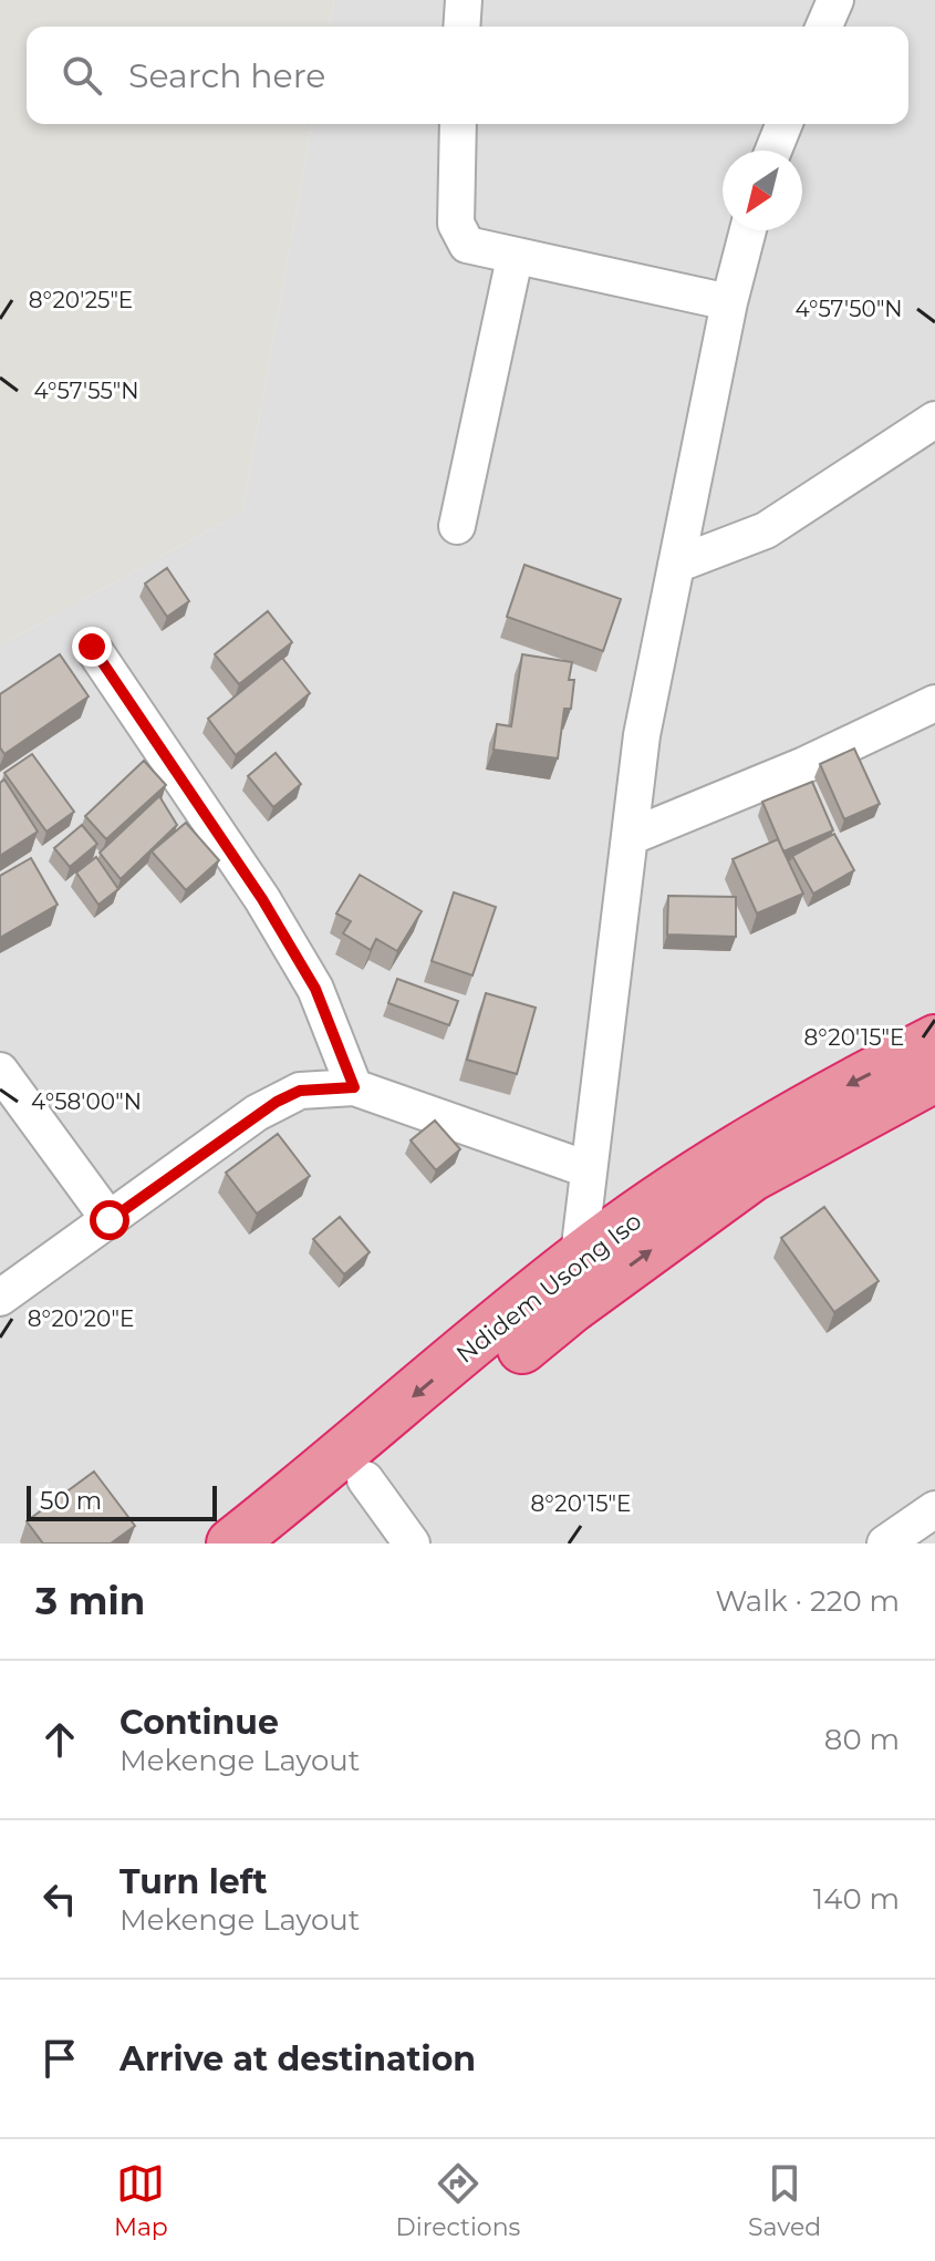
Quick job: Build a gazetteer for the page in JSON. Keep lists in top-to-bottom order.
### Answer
{
  "streets": {
    "highway": ["Ndidem Usong Iso"]
  },
  "scale_bar": "50 m",
  "north": "bottom left",
  "page": {
    "search": "Search here",
    "scale": "50 m",
    "heading": ["3 min", "Walk · 220 m"],
    "list": [
      ["Continue", "Mekenge Layout", "80 m"],
      ["Turn left", "Mekenge Layout", "140 m"],
      "Arrive at destination"
    ],
    "nav": ["Map", "Directions", "Saved"]
  },
  "coordinates": [
    "8°20'25\"E",
    "4°57'50\"N",
    "4°57'55\"N",
    "8°20'15\"E",
    "4°58'00\"N",
    "8°20'20\"E"
  ]
}
